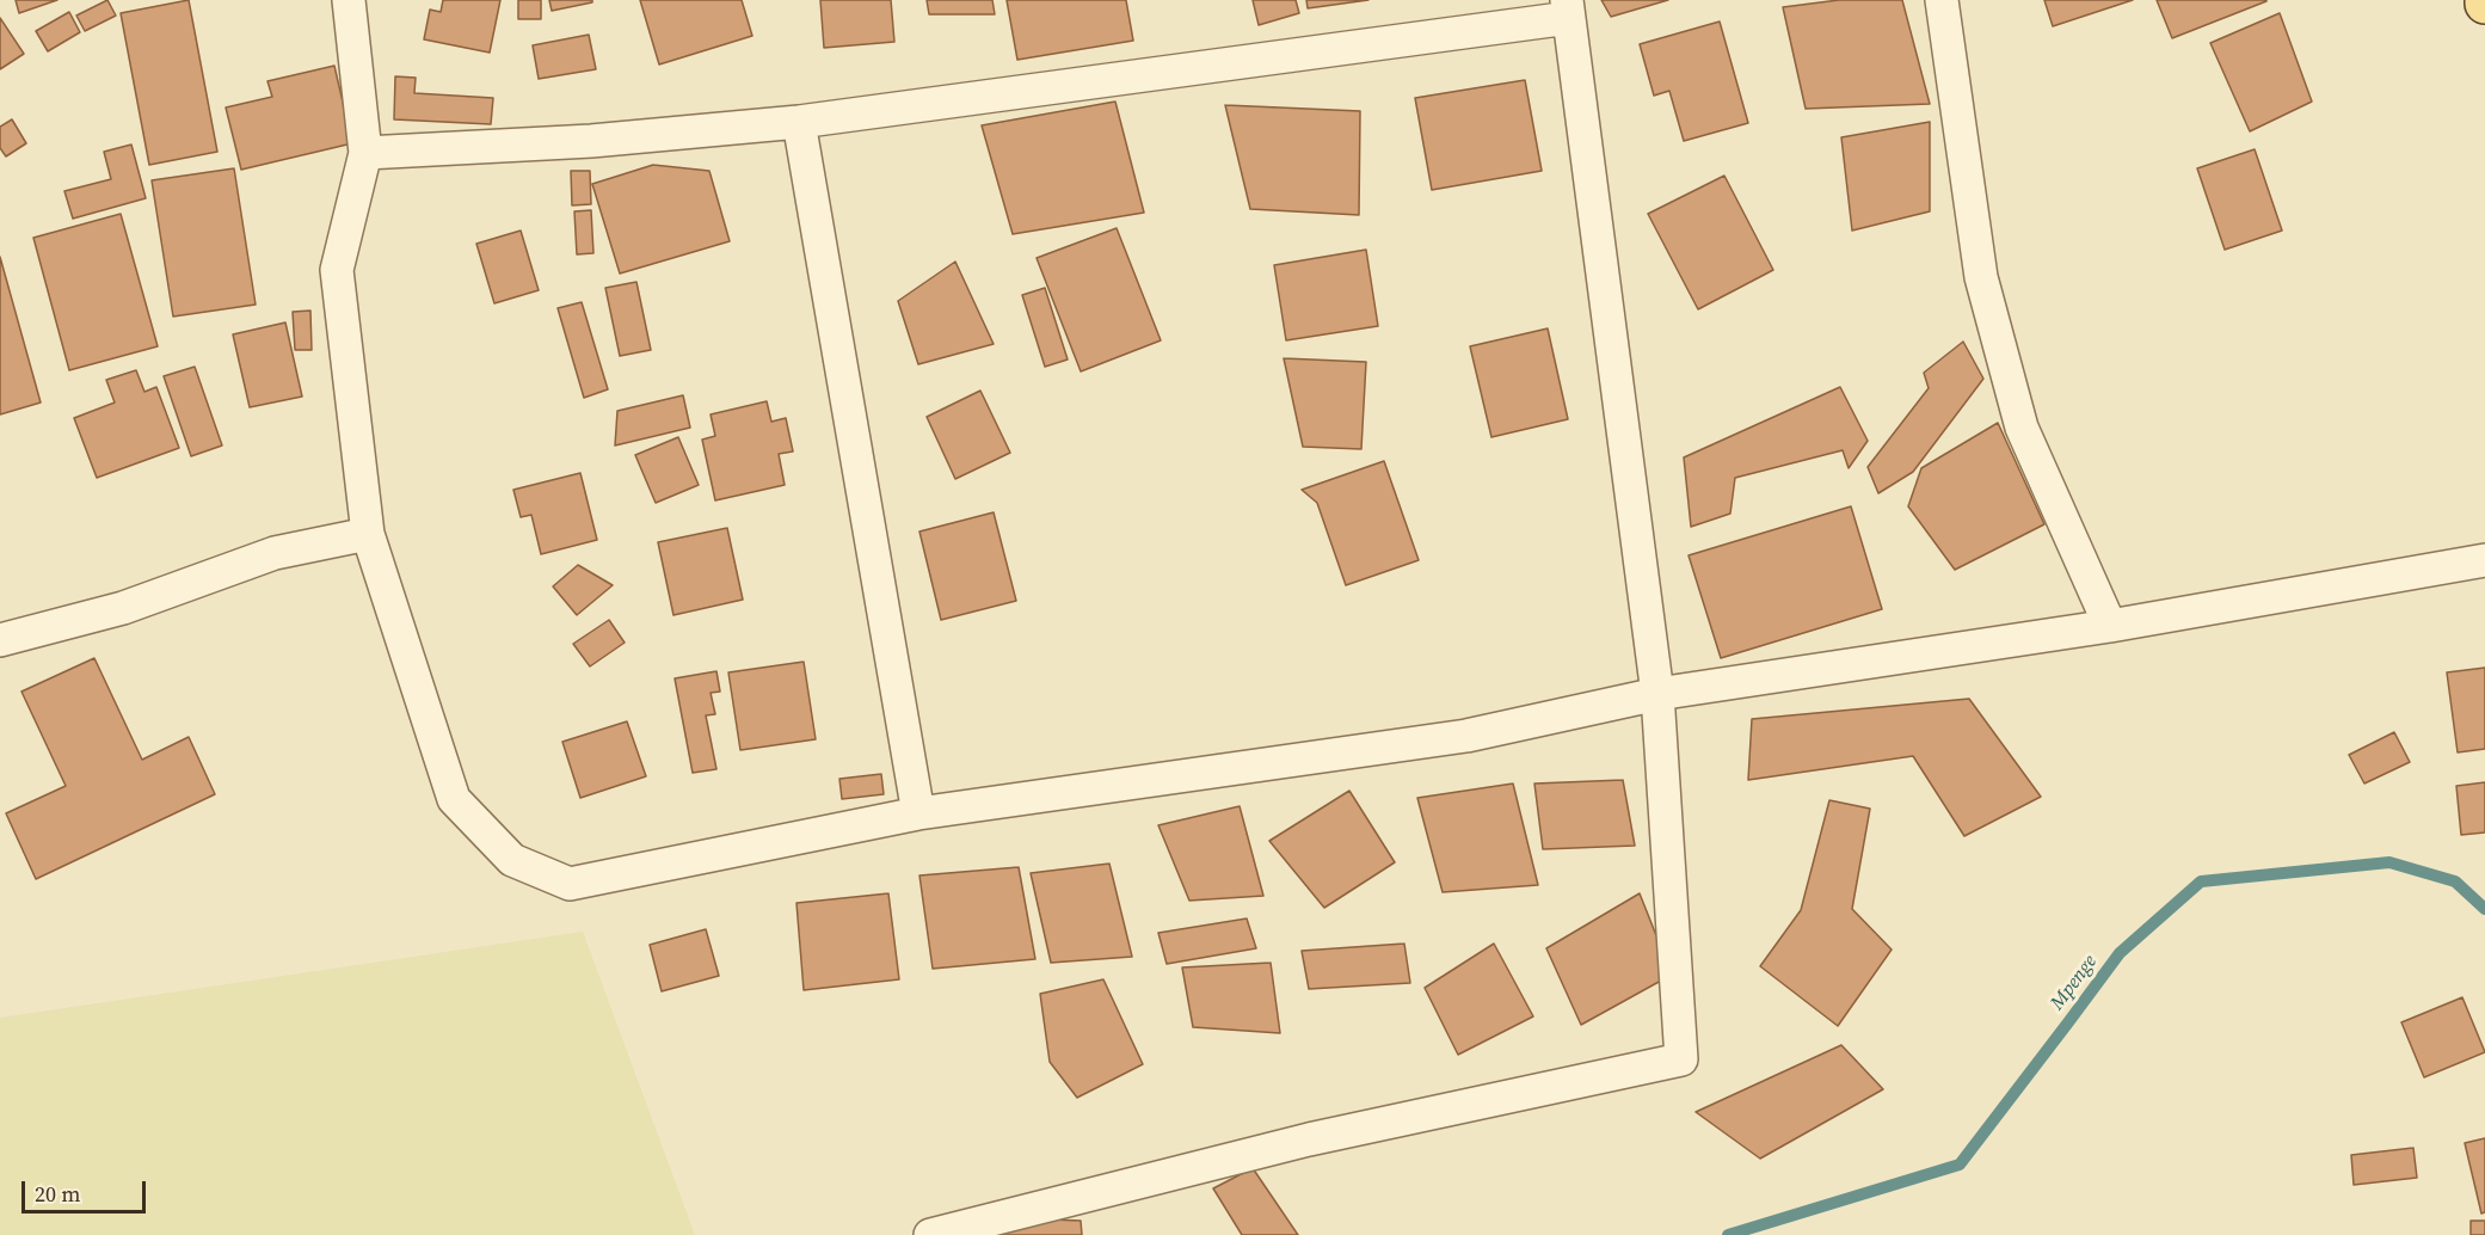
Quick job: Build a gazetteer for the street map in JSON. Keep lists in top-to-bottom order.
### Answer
{
  "water": ["Mpenge"],
  "scale_bar": "20 m"
}
